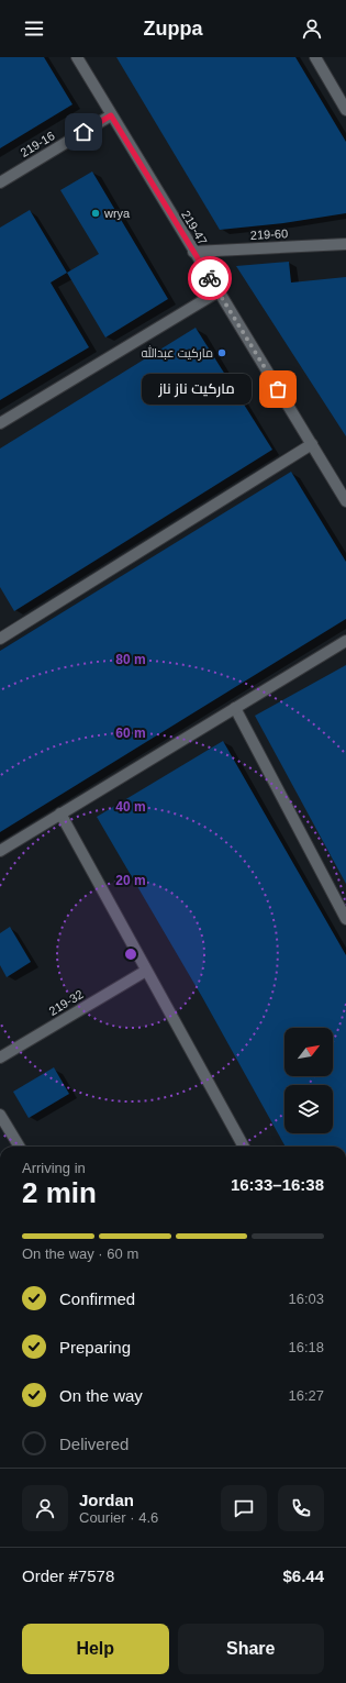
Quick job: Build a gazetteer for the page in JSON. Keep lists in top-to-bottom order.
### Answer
{
  "streets": {
    "street": [
      "219-16",
      "219-47",
      "219-60",
      "219-32"
    ]
  },
  "crossings": [
    ["219-16", "219-47"],
    ["219-47", "219-60"]
  ],
  "places": ["wrya", "ماركيت عبدالله", "ماركيت ناز ناز"],
  "north": "top right",
  "page": {
    "header": "Zuppa",
    "bubble": "ماركيت ناز ناز",
    "heading": ["2 min", "Arriving in", "16:33–16:38"],
    "panel": [
      "Jordan",
      "Courier · 4.6",
      "Order #7578",
      "$6.44"
    ],
    "bar": "On the way · 60 m",
    "list": [
      ["Confirmed", "16:03"],
      ["Preparing", "16:18"],
      ["On the way", "16:27"],
      "Delivered"
    ],
    "buttons": ["Help", "Share"]
  },
  "rings": [
    "80 m",
    "60 m",
    "40 m",
    "20 m"
  ]
}
